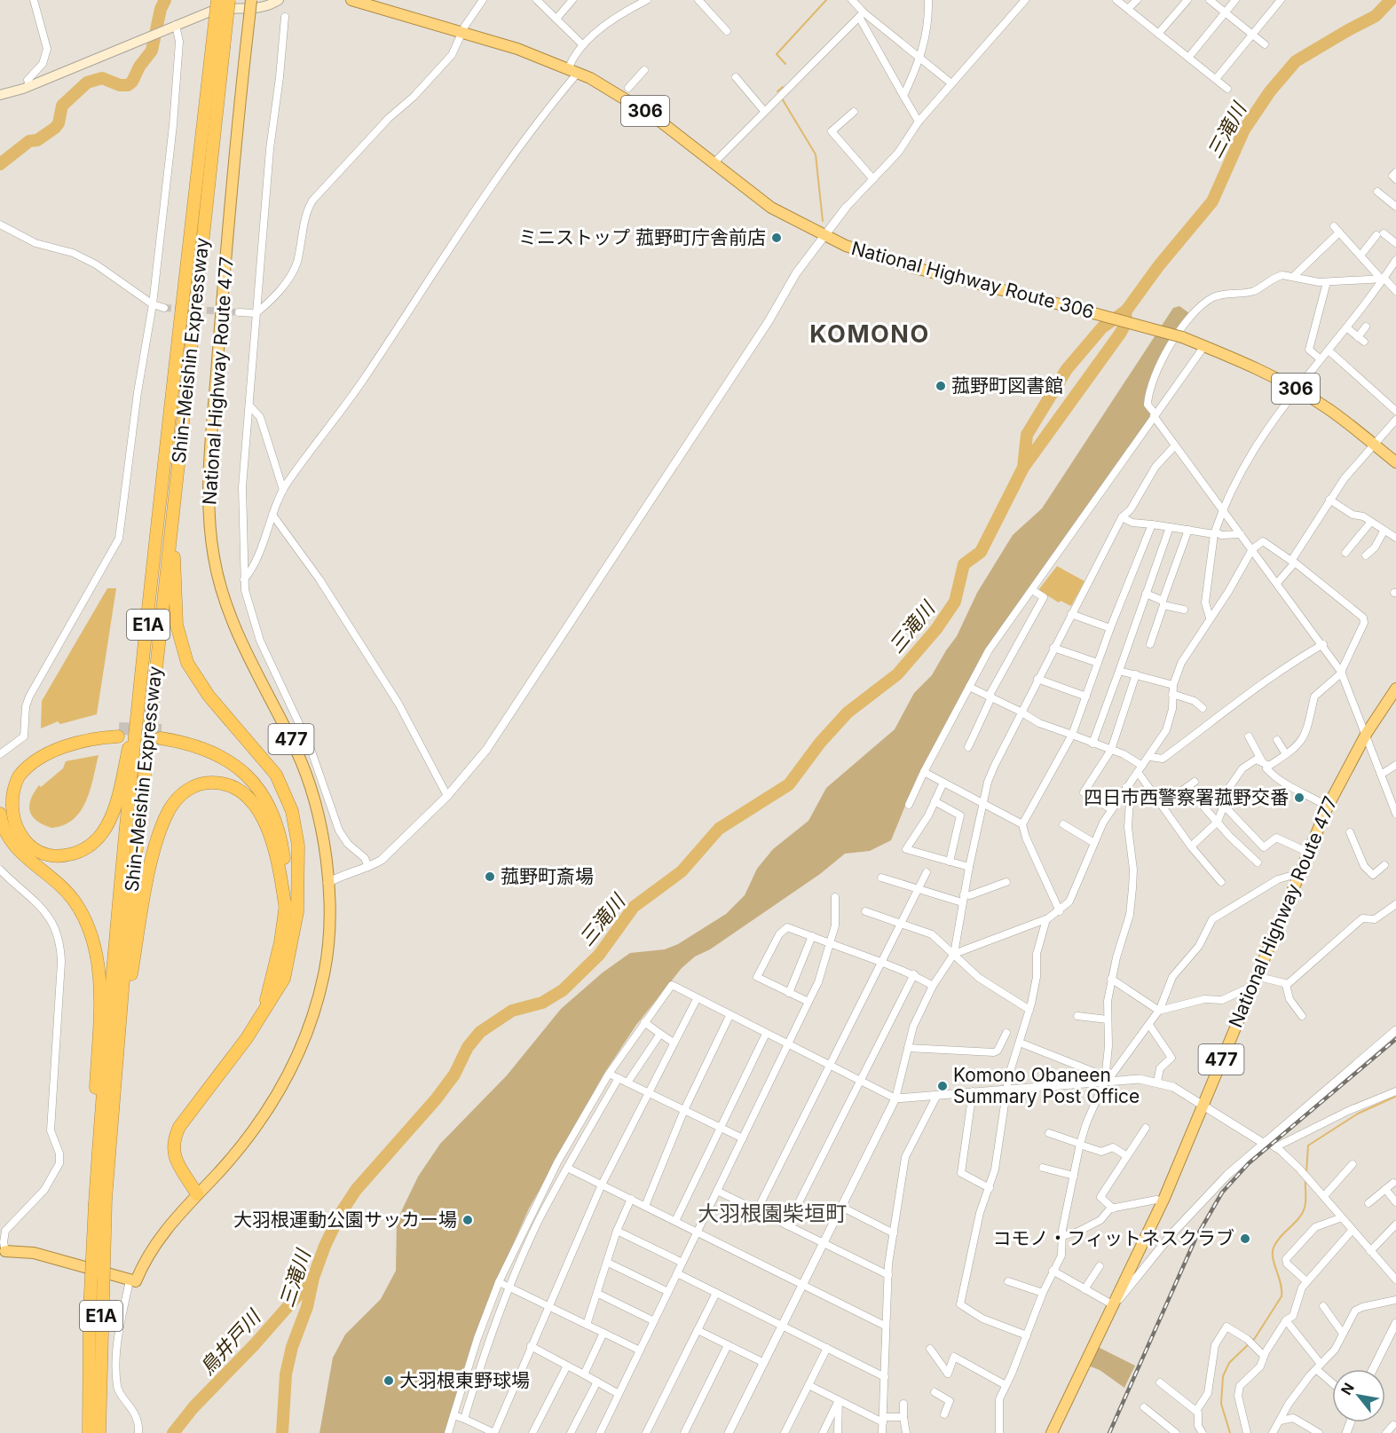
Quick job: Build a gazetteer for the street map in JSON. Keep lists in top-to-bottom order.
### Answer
{
  "streets": {
    "highway": [
      "306",
      "National Highway Route 306",
      "Shin-Meishin Expressway",
      "National Highway Route 477",
      "E1A",
      "477"
    ]
  },
  "districts": ["KOMONO", "大羽根園柴垣町"],
  "water": ["三滝川", "鳥井戸川"],
  "places": [
    "ミニストップ 菰野町庁舎前店",
    "菰野町図書館",
    "四日市西警察署菰野交番",
    "菰野町斎場",
    "Komono Obaneen Summary Post Office",
    "大羽根運動公園サッカー場",
    "コモノ・フィットネスクラブ",
    "大羽根東野球場"
  ],
  "north": "top left"
}
